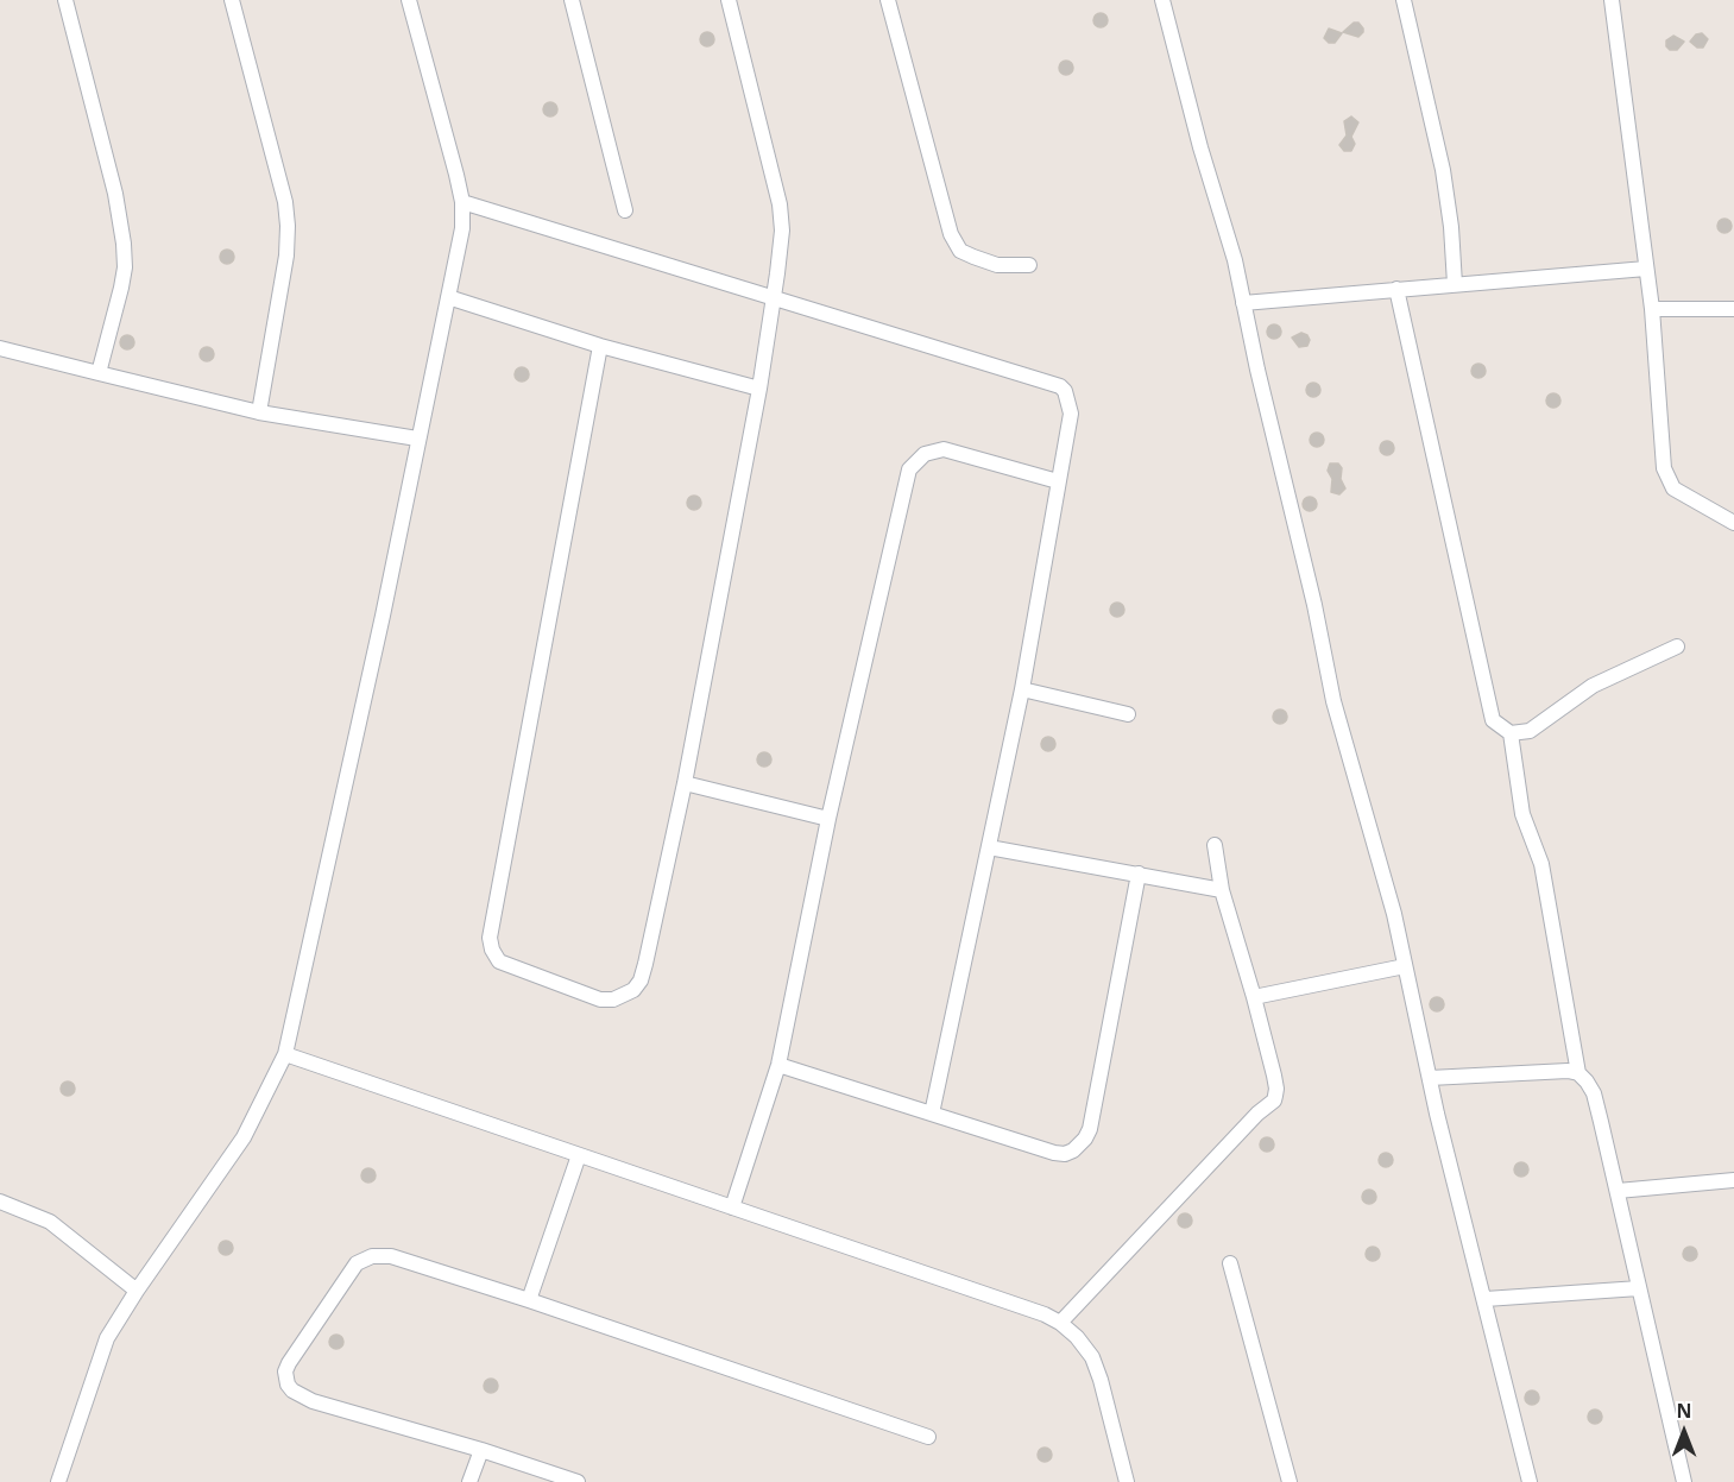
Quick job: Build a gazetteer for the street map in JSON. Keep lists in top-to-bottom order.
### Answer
{
  "north": "top"
}
